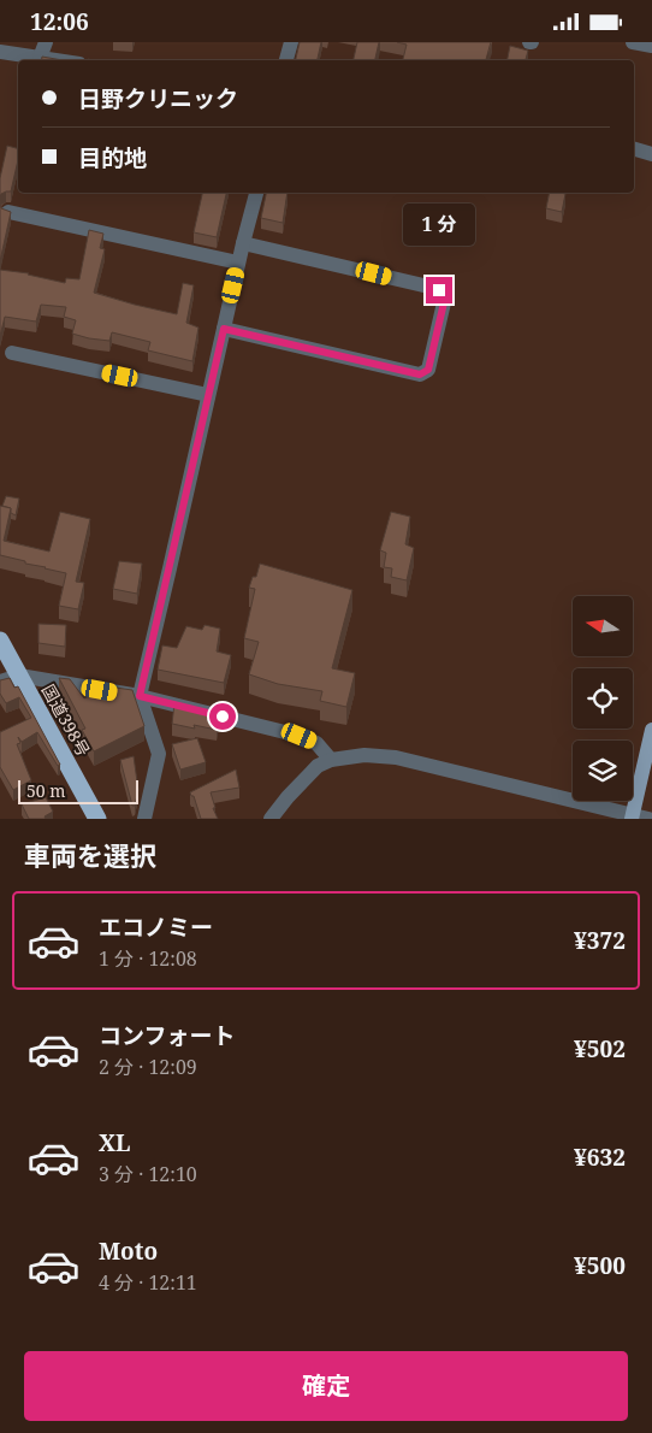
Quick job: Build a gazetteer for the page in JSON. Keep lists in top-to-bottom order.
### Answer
{
  "streets": {
    "highway": ["国道398号"]
  },
  "scale_bar": "50 m",
  "north": "left",
  "page": {
    "status": "12:06",
    "banner": ["日野クリニック", "目的地"],
    "bubble": "1 分",
    "scale": "50 m",
    "heading": "車両を選択",
    "list": [
      {
        "name": "エコノミー",
        "note": "1 分 · 12:08",
        "value": "¥372"
      },
      {
        "name": "コンフォート",
        "note": "2 分 · 12:09",
        "value": "¥502"
      },
      {
        "name": "XL",
        "note": "3 分 · 12:10",
        "value": "¥632"
      },
      {
        "name": "Moto",
        "note": "4 分 · 12:11",
        "value": "¥500"
      }
    ],
    "buttons": "確定"
  }
}
